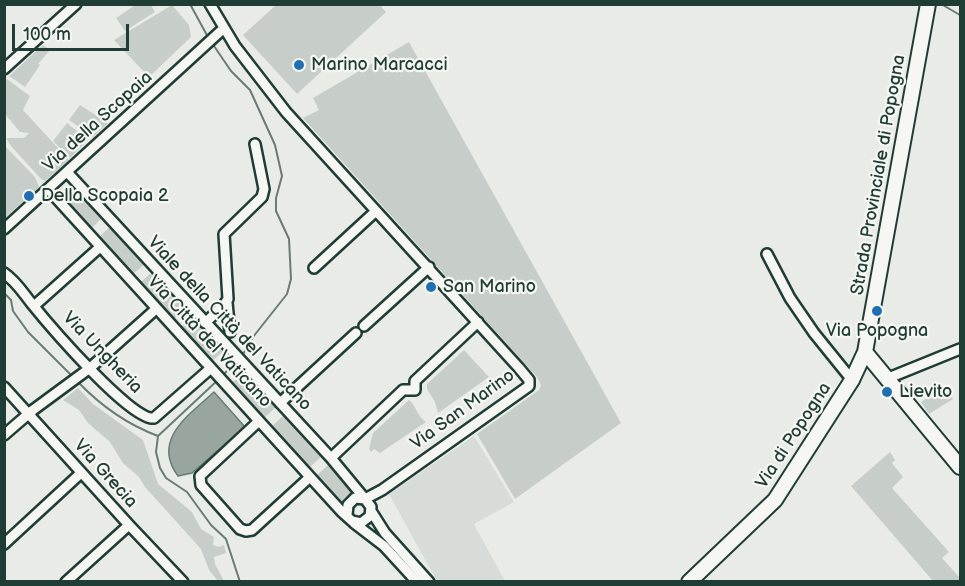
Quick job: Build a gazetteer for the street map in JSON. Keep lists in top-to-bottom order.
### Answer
{
  "streets": {
    "main road": ["Strada Provinciale di Popogna", "Via di Popogna"],
    "street": [
      "Via della Scopaia",
      "Viale della Città del Vaticano",
      "Via Città del Vaticano",
      "Via Ungheria",
      "Via San Marino",
      "Via Grecia"
    ]
  },
  "crossings": [
    ["Via della Scopaia", "Viale della Città del Vaticano"],
    ["Via della Scopaia", "Via Città del Vaticano"],
    ["Via della Scopaia", "Via San Marino"],
    ["Strada Provinciale di Popogna", "Via di Popogna"],
    ["Viale della Città del Vaticano", "Via Città del Vaticano"],
    ["Viale della Città del Vaticano", "Via San Marino"],
    ["Via Città del Vaticano", "Via Ungheria"],
    ["Via Città del Vaticano", "Via San Marino"]
  ],
  "places": [
    "Marino Marcacci",
    "Della Scopaia 2",
    "San Marino",
    "Via Popogna",
    "Lievito"
  ],
  "scale_bar": "100 m"
}
